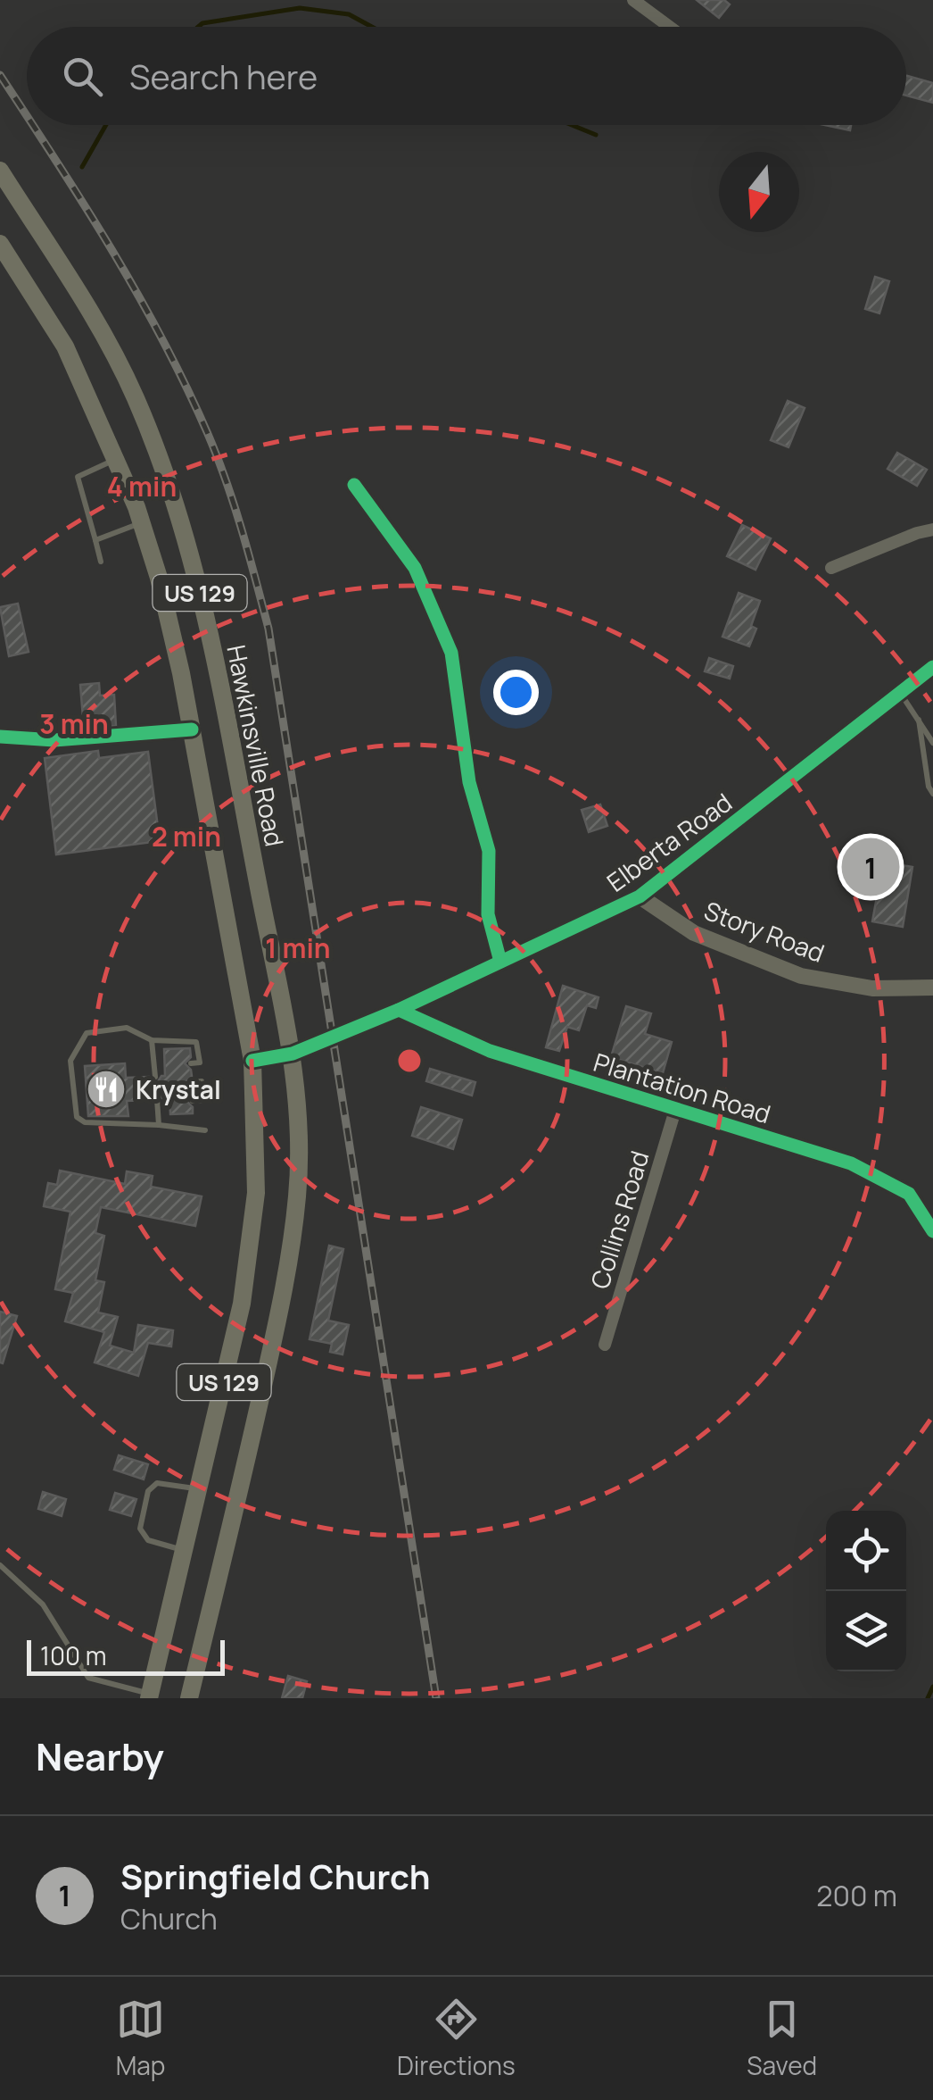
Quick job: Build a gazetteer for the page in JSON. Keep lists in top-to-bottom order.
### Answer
{
  "streets": {
    "main road": ["US 129", "Hawkinsville Road"],
    "street": [
      "Elberta Road",
      "Story Road",
      "Plantation Road",
      "Collins Road"
    ]
  },
  "crossings": [
    ["US 129", "Hawkinsville Road"],
    ["US 129", "Elberta Road"],
    ["Hawkinsville Road", "Elberta Road"],
    ["Elberta Road", "Story Road"],
    ["Elberta Road", "Plantation Road"],
    ["Plantation Road", "Collins Road"]
  ],
  "places": {
    "restaurant": ["Krystal"]
  },
  "scale_bar": "100 m",
  "north": "bottom",
  "page": {
    "search": "Search here",
    "pins": "1",
    "scale": "100 m",
    "heading": "Nearby",
    "list": [
      {
        "mark": "1",
        "name": "Springfield Church",
        "note": "Church",
        "value": "200 m"
      }
    ],
    "nav": ["Map", "Directions", "Saved"]
  },
  "rings": [
    "4 min",
    "3 min",
    "2 min",
    "1 min"
  ]
}
